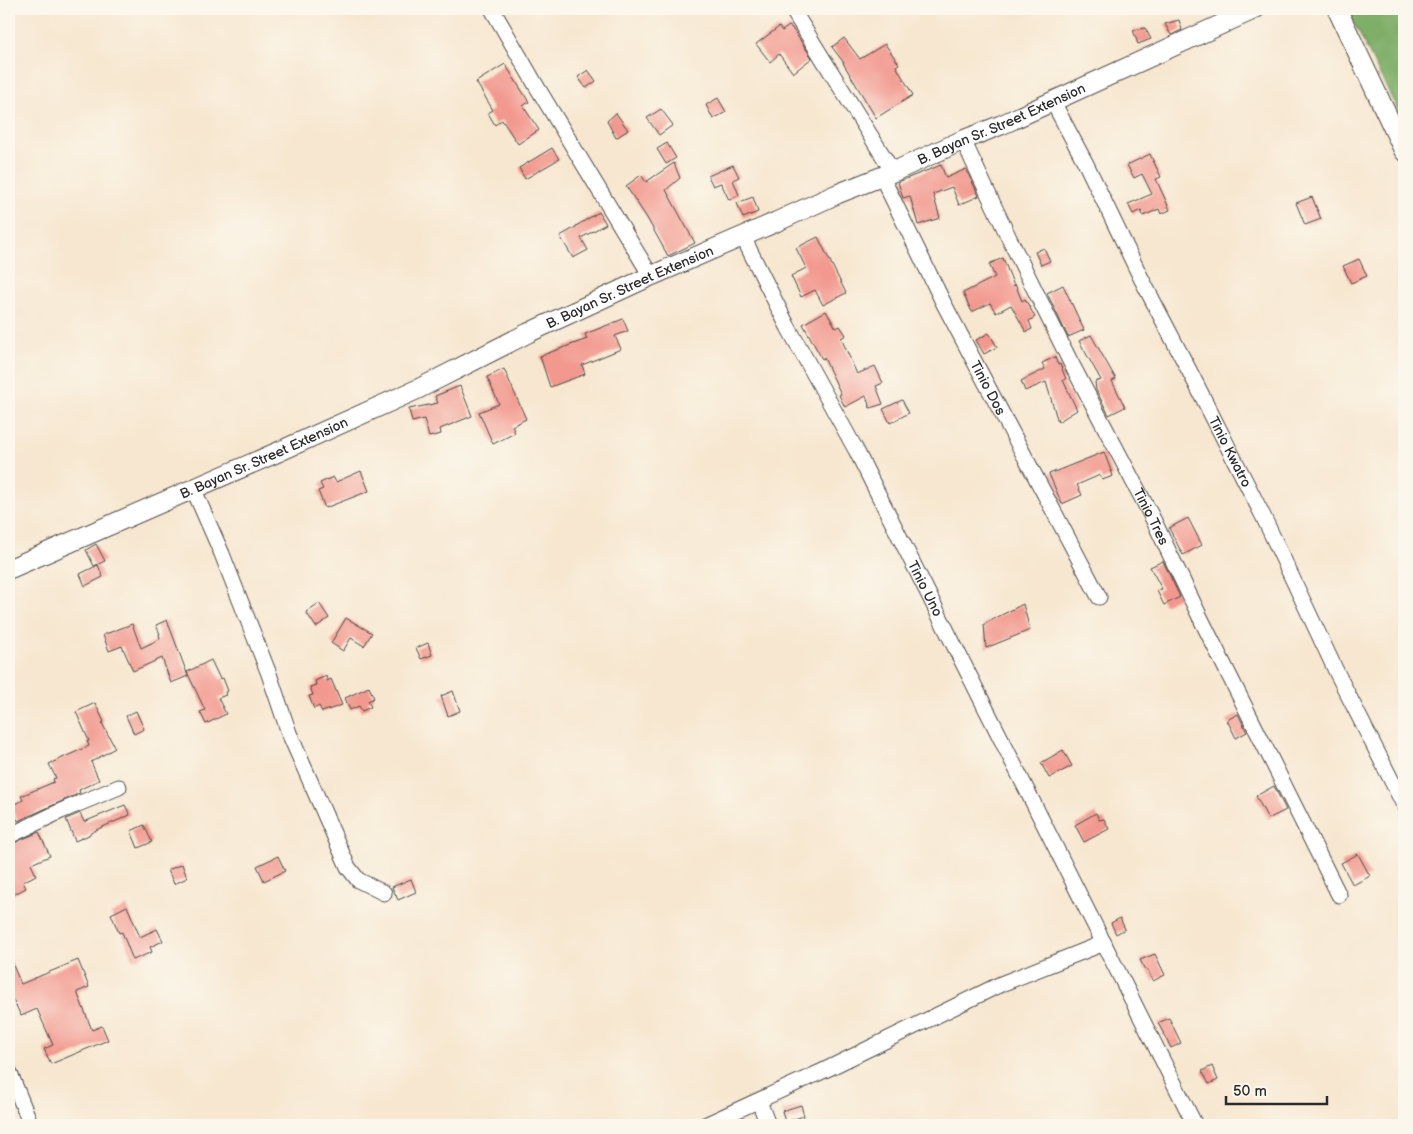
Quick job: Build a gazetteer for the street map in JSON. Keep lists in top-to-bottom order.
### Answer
{
  "streets": {
    "street": [
      "B. Bayan Sr. Street Extension",
      "Tinio Dos",
      "Tinio Kwatro",
      "Tinio Tres",
      "Tinio Uno"
    ]
  },
  "crossings": [
    ["B. Bayan Sr. Street Extension", "Tinio Dos"],
    ["B. Bayan Sr. Street Extension", "Tinio Kwatro"],
    ["B. Bayan Sr. Street Extension", "Tinio Tres"],
    ["B. Bayan Sr. Street Extension", "Tinio Uno"]
  ],
  "scale_bar": "50 m"
}
